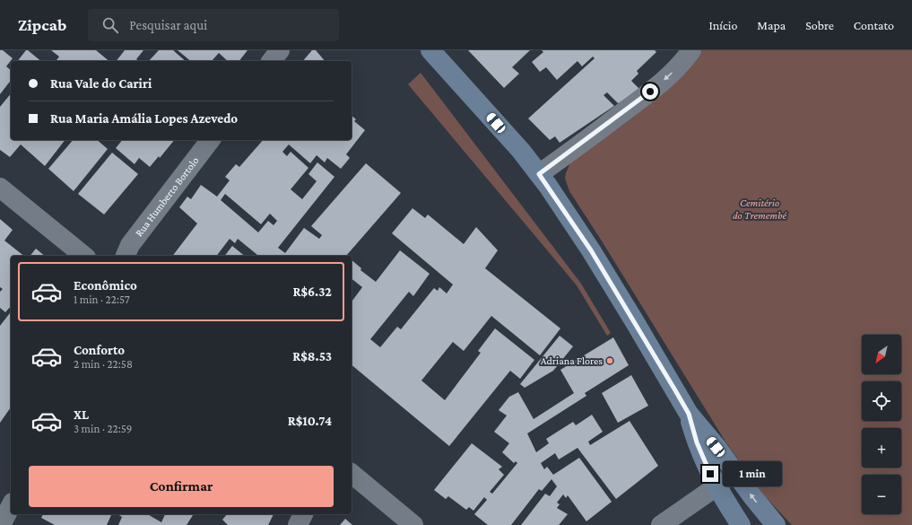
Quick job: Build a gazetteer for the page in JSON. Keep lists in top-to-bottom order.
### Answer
{
  "streets": {
    "street": ["Rua Humberto Bortolo"]
  },
  "parks": ["Cemitério do Tremembé"],
  "places": ["Adriana Flores"],
  "north": "bottom left",
  "page": {
    "header": "Zipcab",
    "search": "Pesquisar aqui",
    "nav": [
      "Início",
      "Mapa",
      "Sobre",
      "Contato"
    ],
    "banner": ["Rua Vale do Cariri", "Rua Maria Amália Lopes Azevedo"],
    "list": [
      {
        "name": "Econômico",
        "note": "1 min · 22:57",
        "value": "R$6.32"
      },
      {
        "name": "Conforto",
        "note": "2 min · 22:58",
        "value": "R$8.53"
      },
      {
        "name": "XL",
        "note": "3 min · 22:59",
        "value": "R$10.74"
      }
    ],
    "map_buttons": ["+", "−"],
    "buttons": "Confirmar",
    "bubble": "1 min"
  }
}
